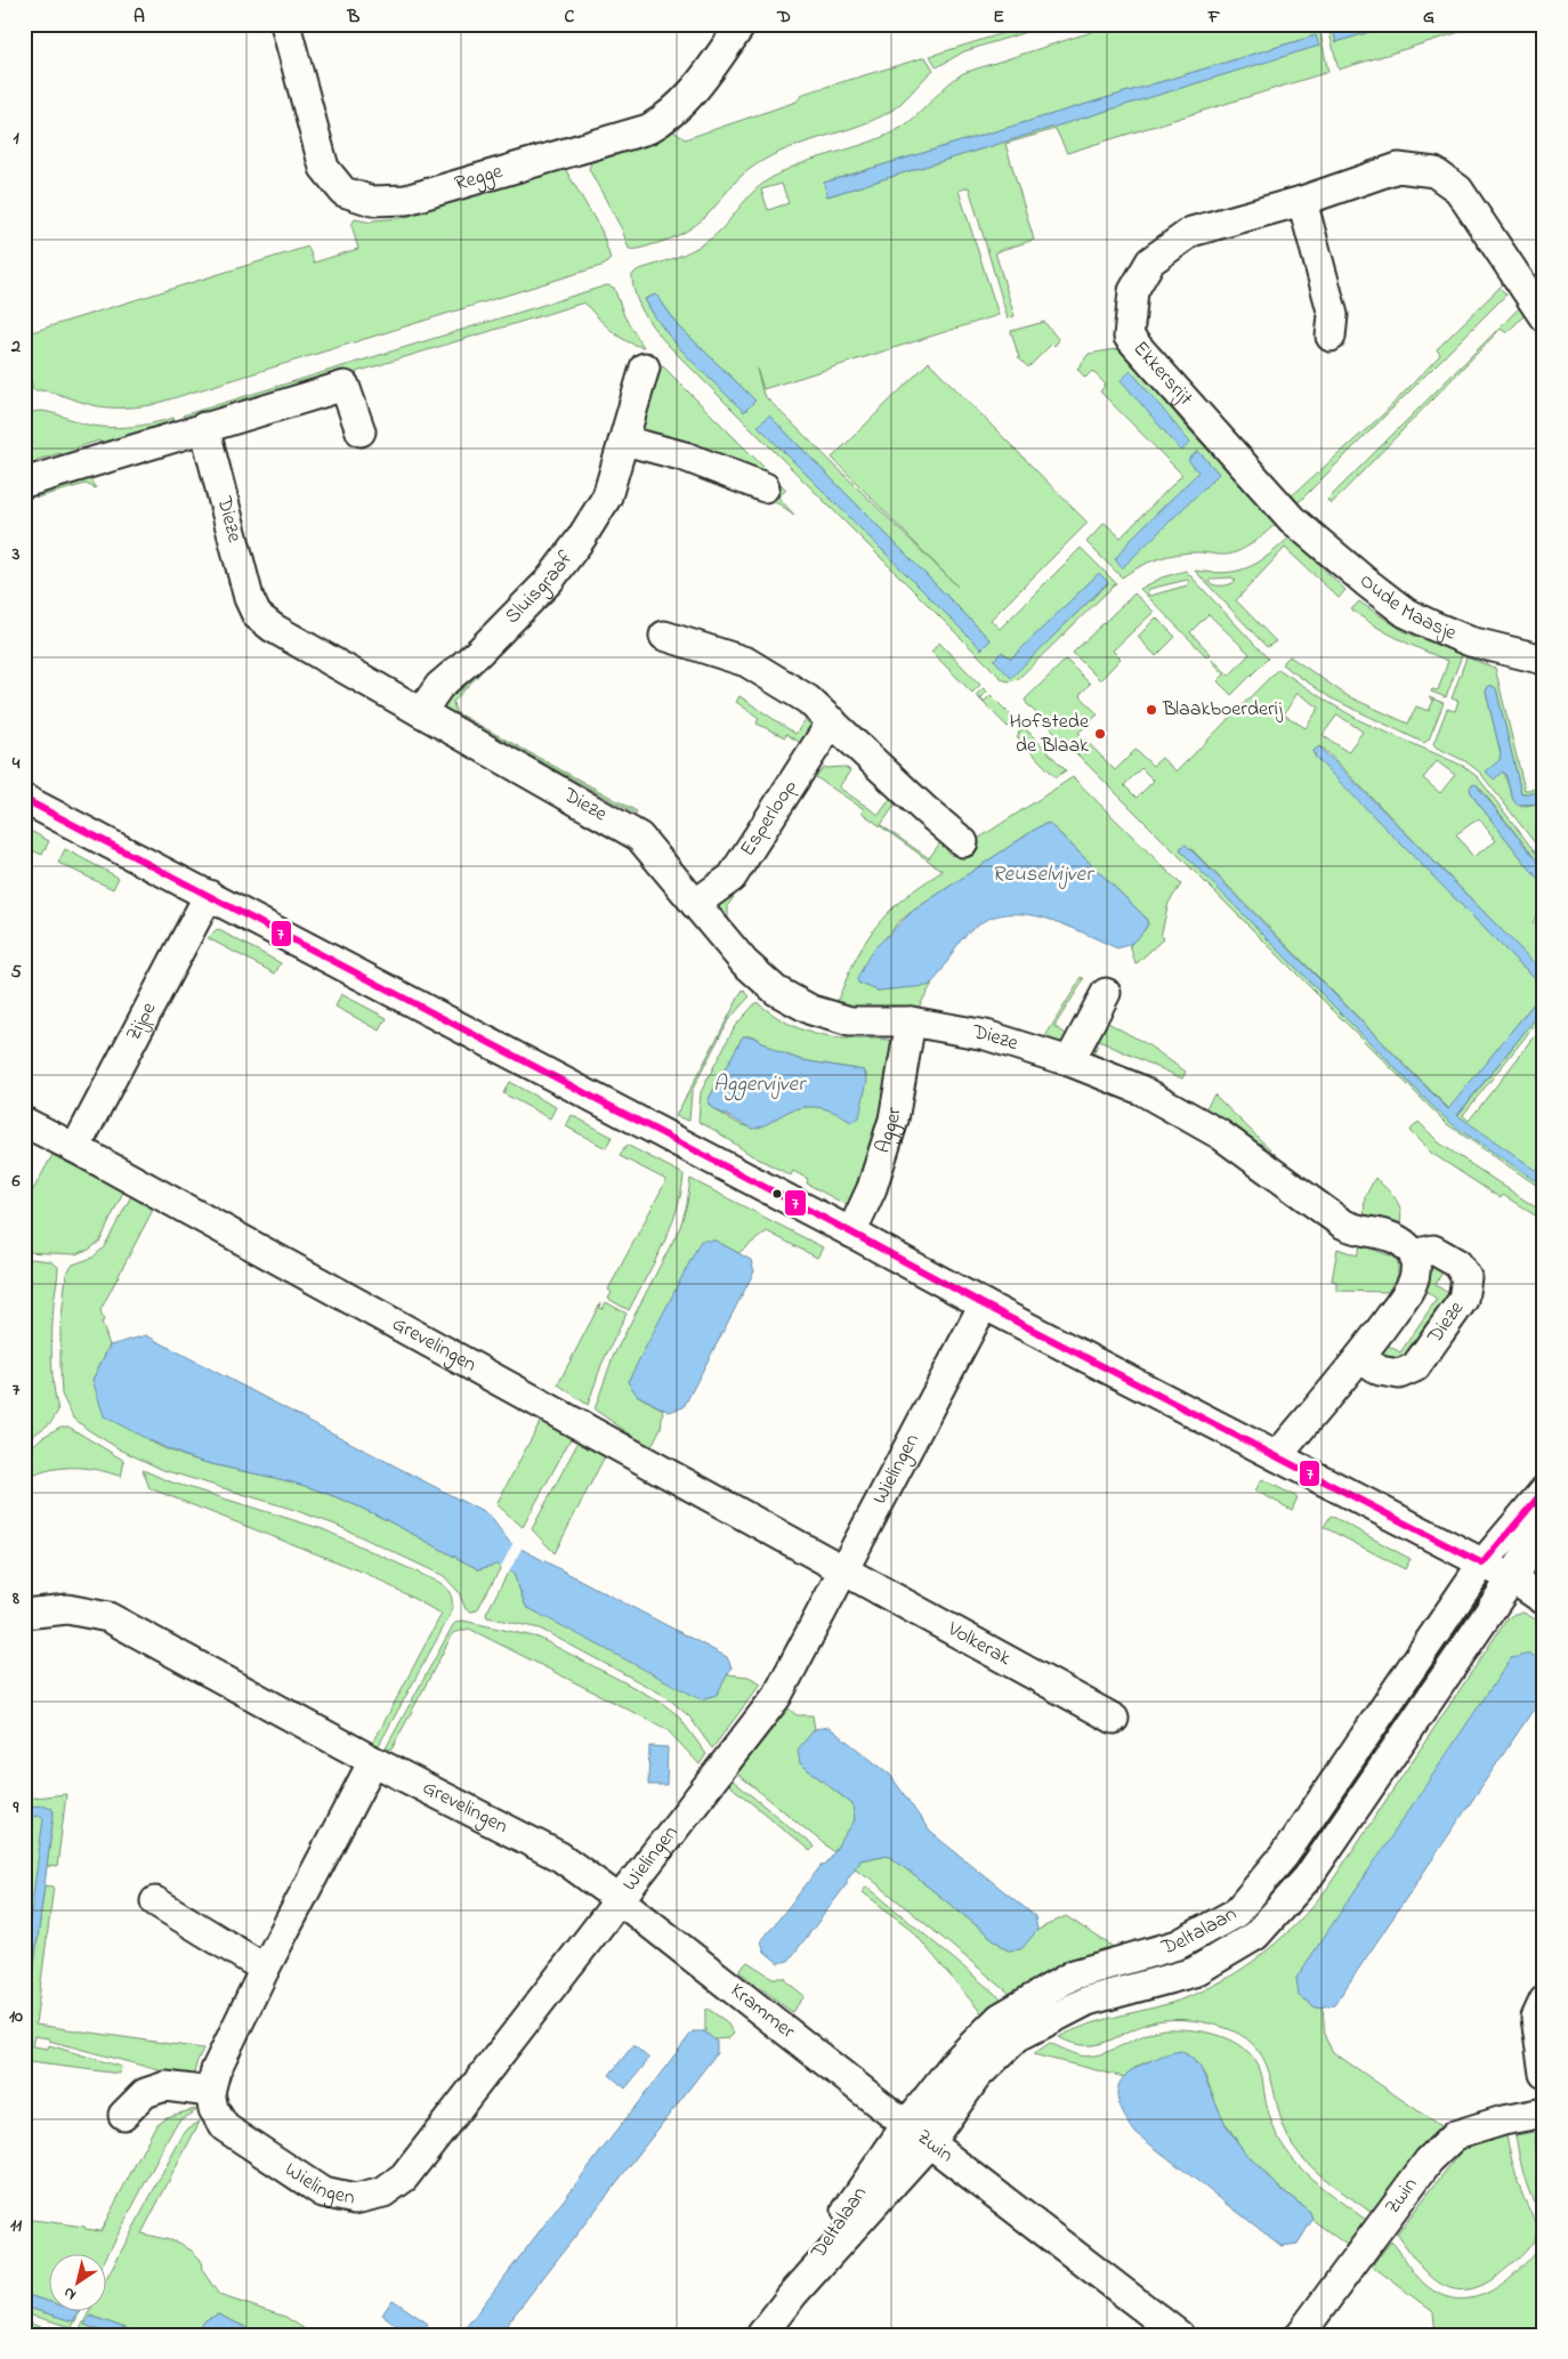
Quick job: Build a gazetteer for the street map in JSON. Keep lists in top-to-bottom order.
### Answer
{
  "streets": {
    "street": [
      "Regge",
      "Ekkersrijt",
      "Dieze",
      "Sluisgraaf",
      "Oude Maasje",
      "Esperloop",
      "Zijpe",
      "Agger",
      "Grevelingen",
      "Wielingen",
      "Volkerak",
      "Deltalaan",
      "Krammer",
      "Zwin"
    ]
  },
  "crossings": [
    ["Ekkersrijt", "Oude Maasje"],
    ["Dieze", "Sluisgraaf"],
    ["Dieze", "Esperloop"],
    ["Dieze", "Agger"],
    ["Zijpe", "Grevelingen"],
    ["Grevelingen", "Wielingen"],
    ["Grevelingen", "Volkerak"],
    ["Grevelingen", "Krammer"],
    ["Wielingen", "Volkerak"],
    ["Wielingen", "Krammer"],
    ["Deltalaan", "Krammer"],
    ["Deltalaan", "Zwin"],
    ["Krammer", "Zwin"]
  ],
  "water": ["Reuselvijver", "Aggervijver"],
  "places": ["Blaakboerderij", "Hofstede de Blaak"],
  "lines": ["transit line 7"],
  "north": "bottom left",
  "grid": {
    "columns": [
      "A",
      "B",
      "C",
      "D",
      "E",
      "F",
      "G"
    ],
    "rows": [
      "1",
      "2",
      "3",
      "4",
      "5",
      "6",
      "7",
      "8",
      "9",
      "10",
      "11"
    ]
  }
}
